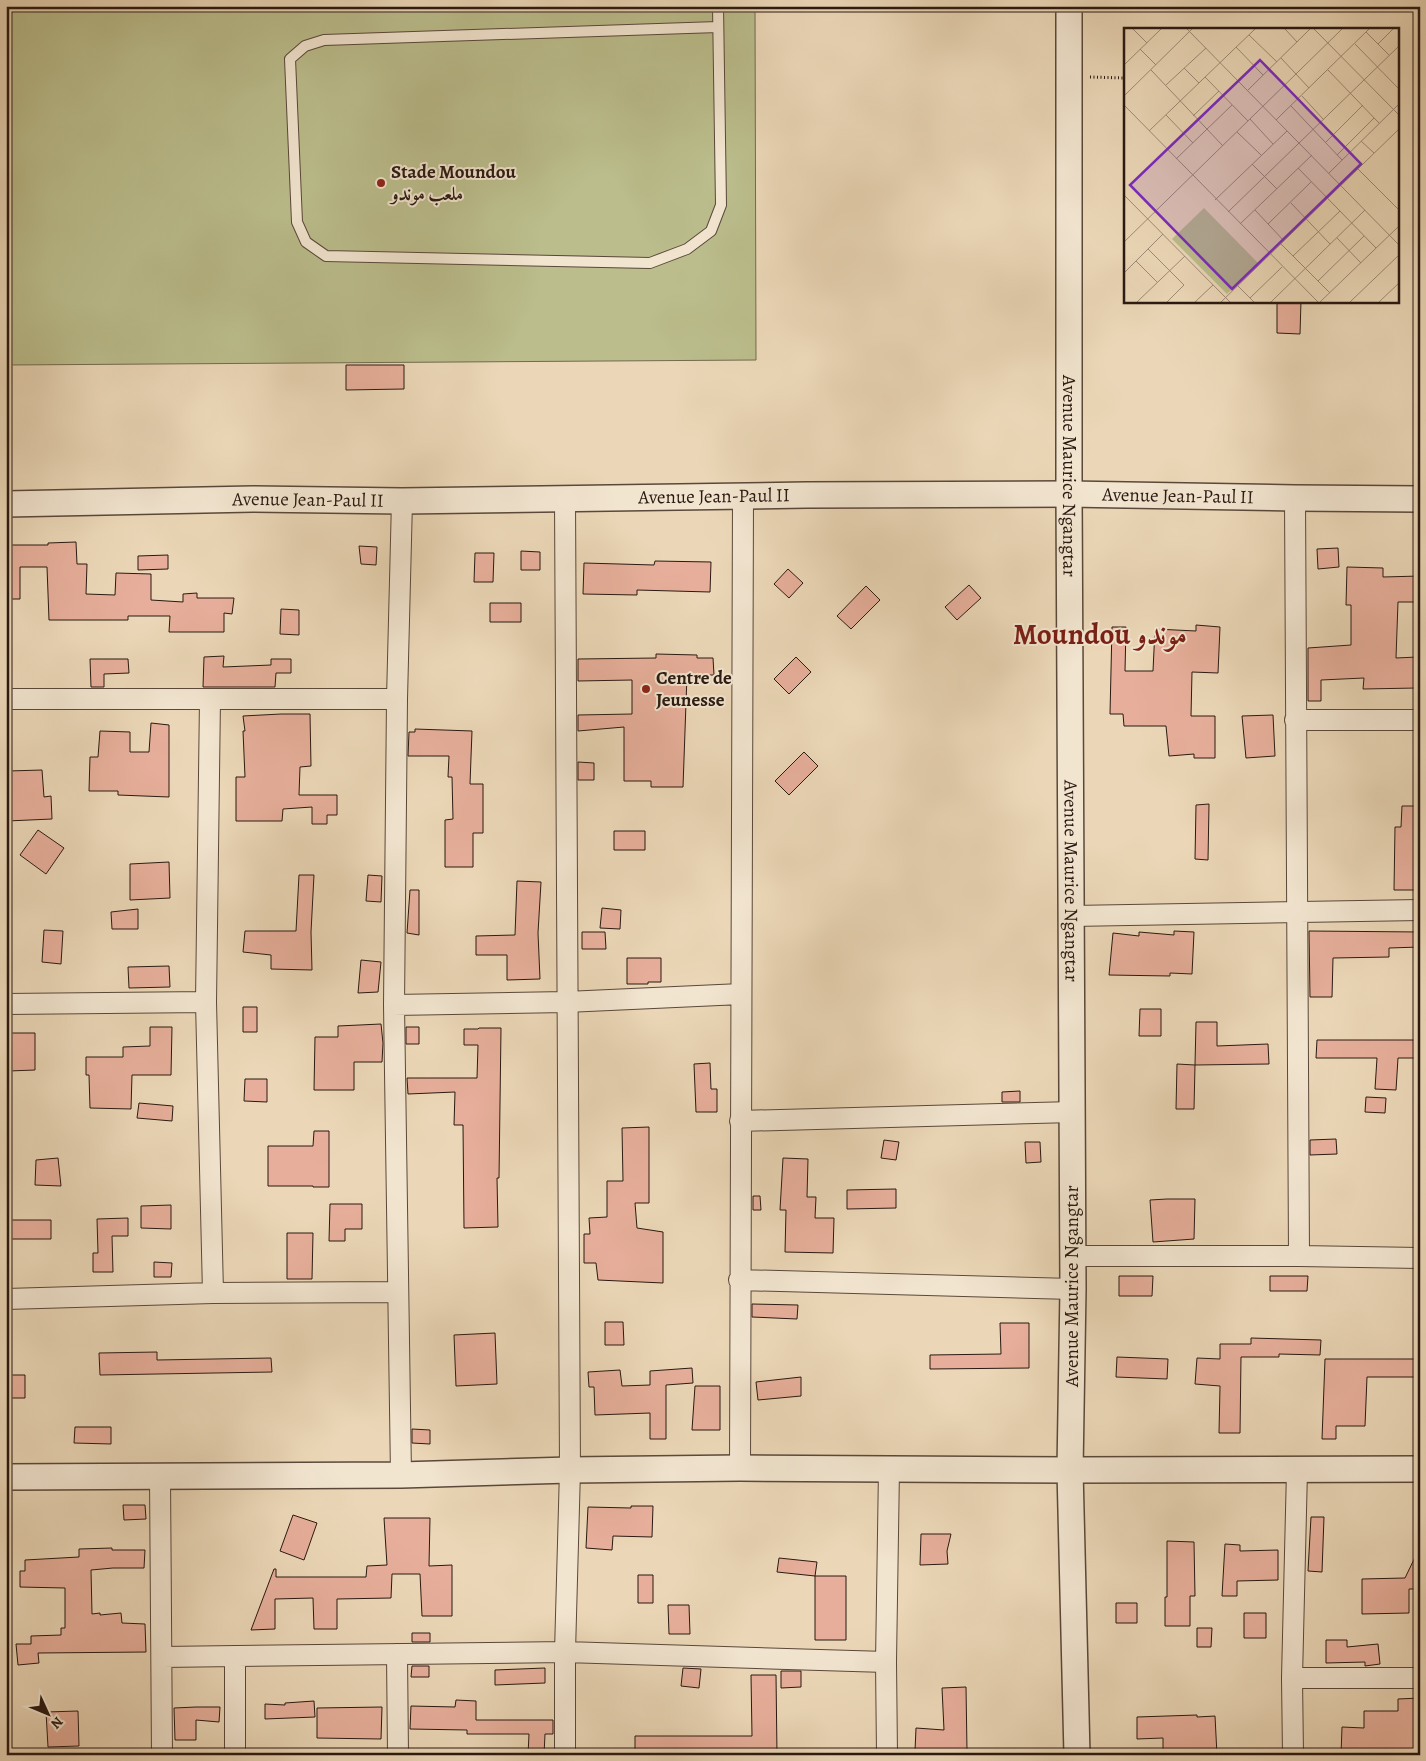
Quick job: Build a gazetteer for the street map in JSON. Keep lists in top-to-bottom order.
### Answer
{
  "streets": {
    "street": ["Avenue Maurice Ngangtar", "Avenue Jean-Paul II"]
  },
  "crossings": [
    ["Avenue Maurice Ngangtar", "Avenue Jean-Paul II"]
  ],
  "districts": ["Moundou موندو"],
  "places": ["Stade Moundou ملعب موندو", "Centre de Jeunesse"],
  "north": "bottom right"
}
